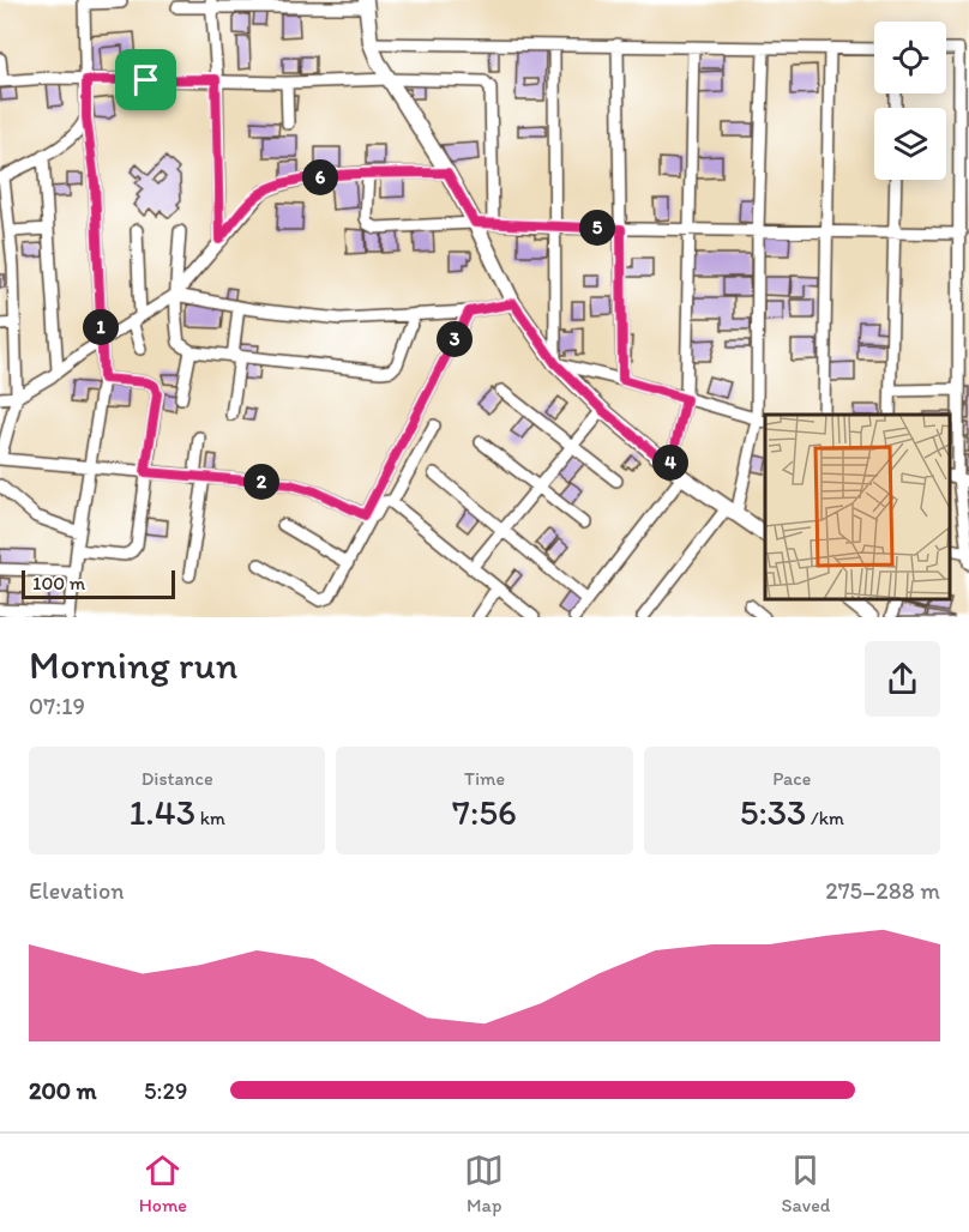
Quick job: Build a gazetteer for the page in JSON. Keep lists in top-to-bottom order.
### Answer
{
  "scale_bar": "100 m",
  "page": {
    "pins": [
      "6",
      "5",
      "1",
      "3",
      "4",
      "2"
    ],
    "scale": "100 m",
    "heading": ["Morning run", "07:19"],
    "stats": [
      ["Distance", "1.43 km"],
      ["Time", "7:56"],
      ["Pace", "5:33 /km"]
    ],
    "chart": ["Elevation", "275–288 m"],
    "list": [
      {
        "name": "200 m",
        "note": "5:29"
      }
    ],
    "tabs": ["Home", "Map", "Saved"]
  }
}
